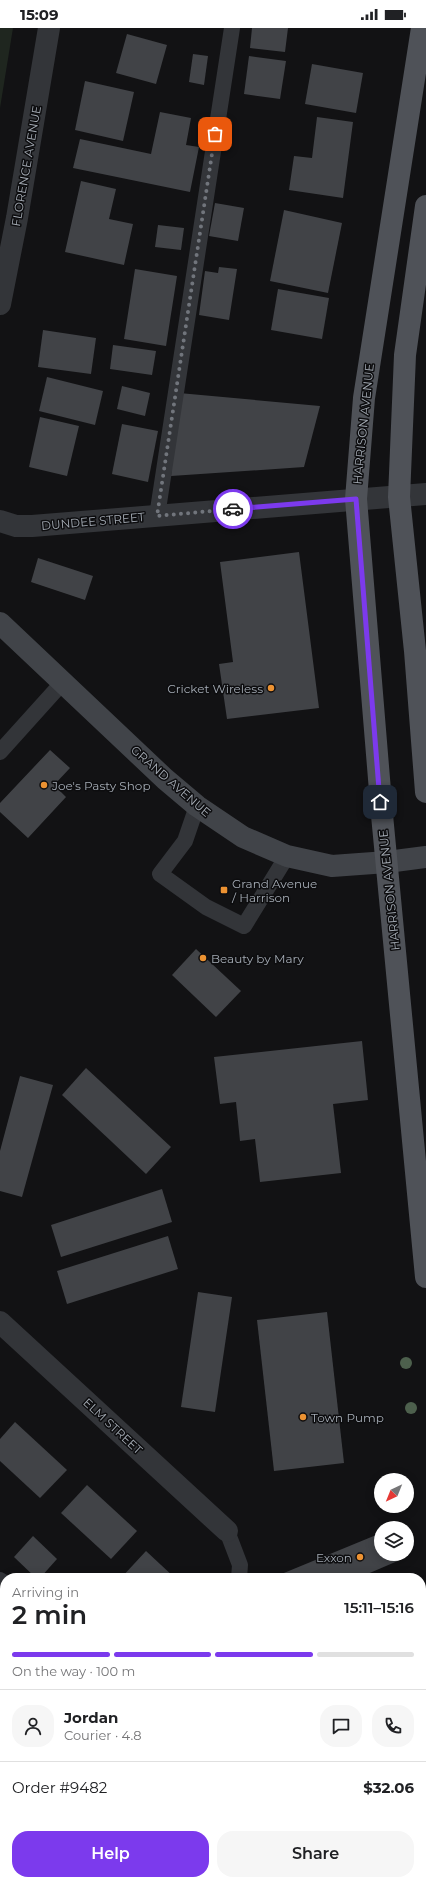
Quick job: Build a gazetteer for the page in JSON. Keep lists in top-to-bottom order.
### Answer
{
  "streets": {
    "main road": ["HARRISON AVENUE", "GRAND AVENUE"],
    "street": ["FLORENCE AVENUE", "DUNDEE STREET", "ELM STREET"]
  },
  "crossings": [
    ["HARRISON AVENUE", "DUNDEE STREET"],
    ["HARRISON AVENUE", "GRAND AVENUE"]
  ],
  "places": {
    "other": [
      "Cricket Wireless",
      "Joe's Pasty Shop",
      "Beauty by Mary",
      "Town Pump",
      "Exxon"
    ],
    "transit": ["Grand Avenue / Harrison"]
  },
  "north": "bottom left",
  "page": {
    "status": "15:09",
    "heading": ["2 min", "Arriving in", "15:11–15:16"],
    "panel": [
      "Jordan",
      "Courier · 4.8",
      "Order #9482",
      "$32.06"
    ],
    "bar": "On the way · 100 m",
    "buttons": ["Help", "Share"]
  }
}
